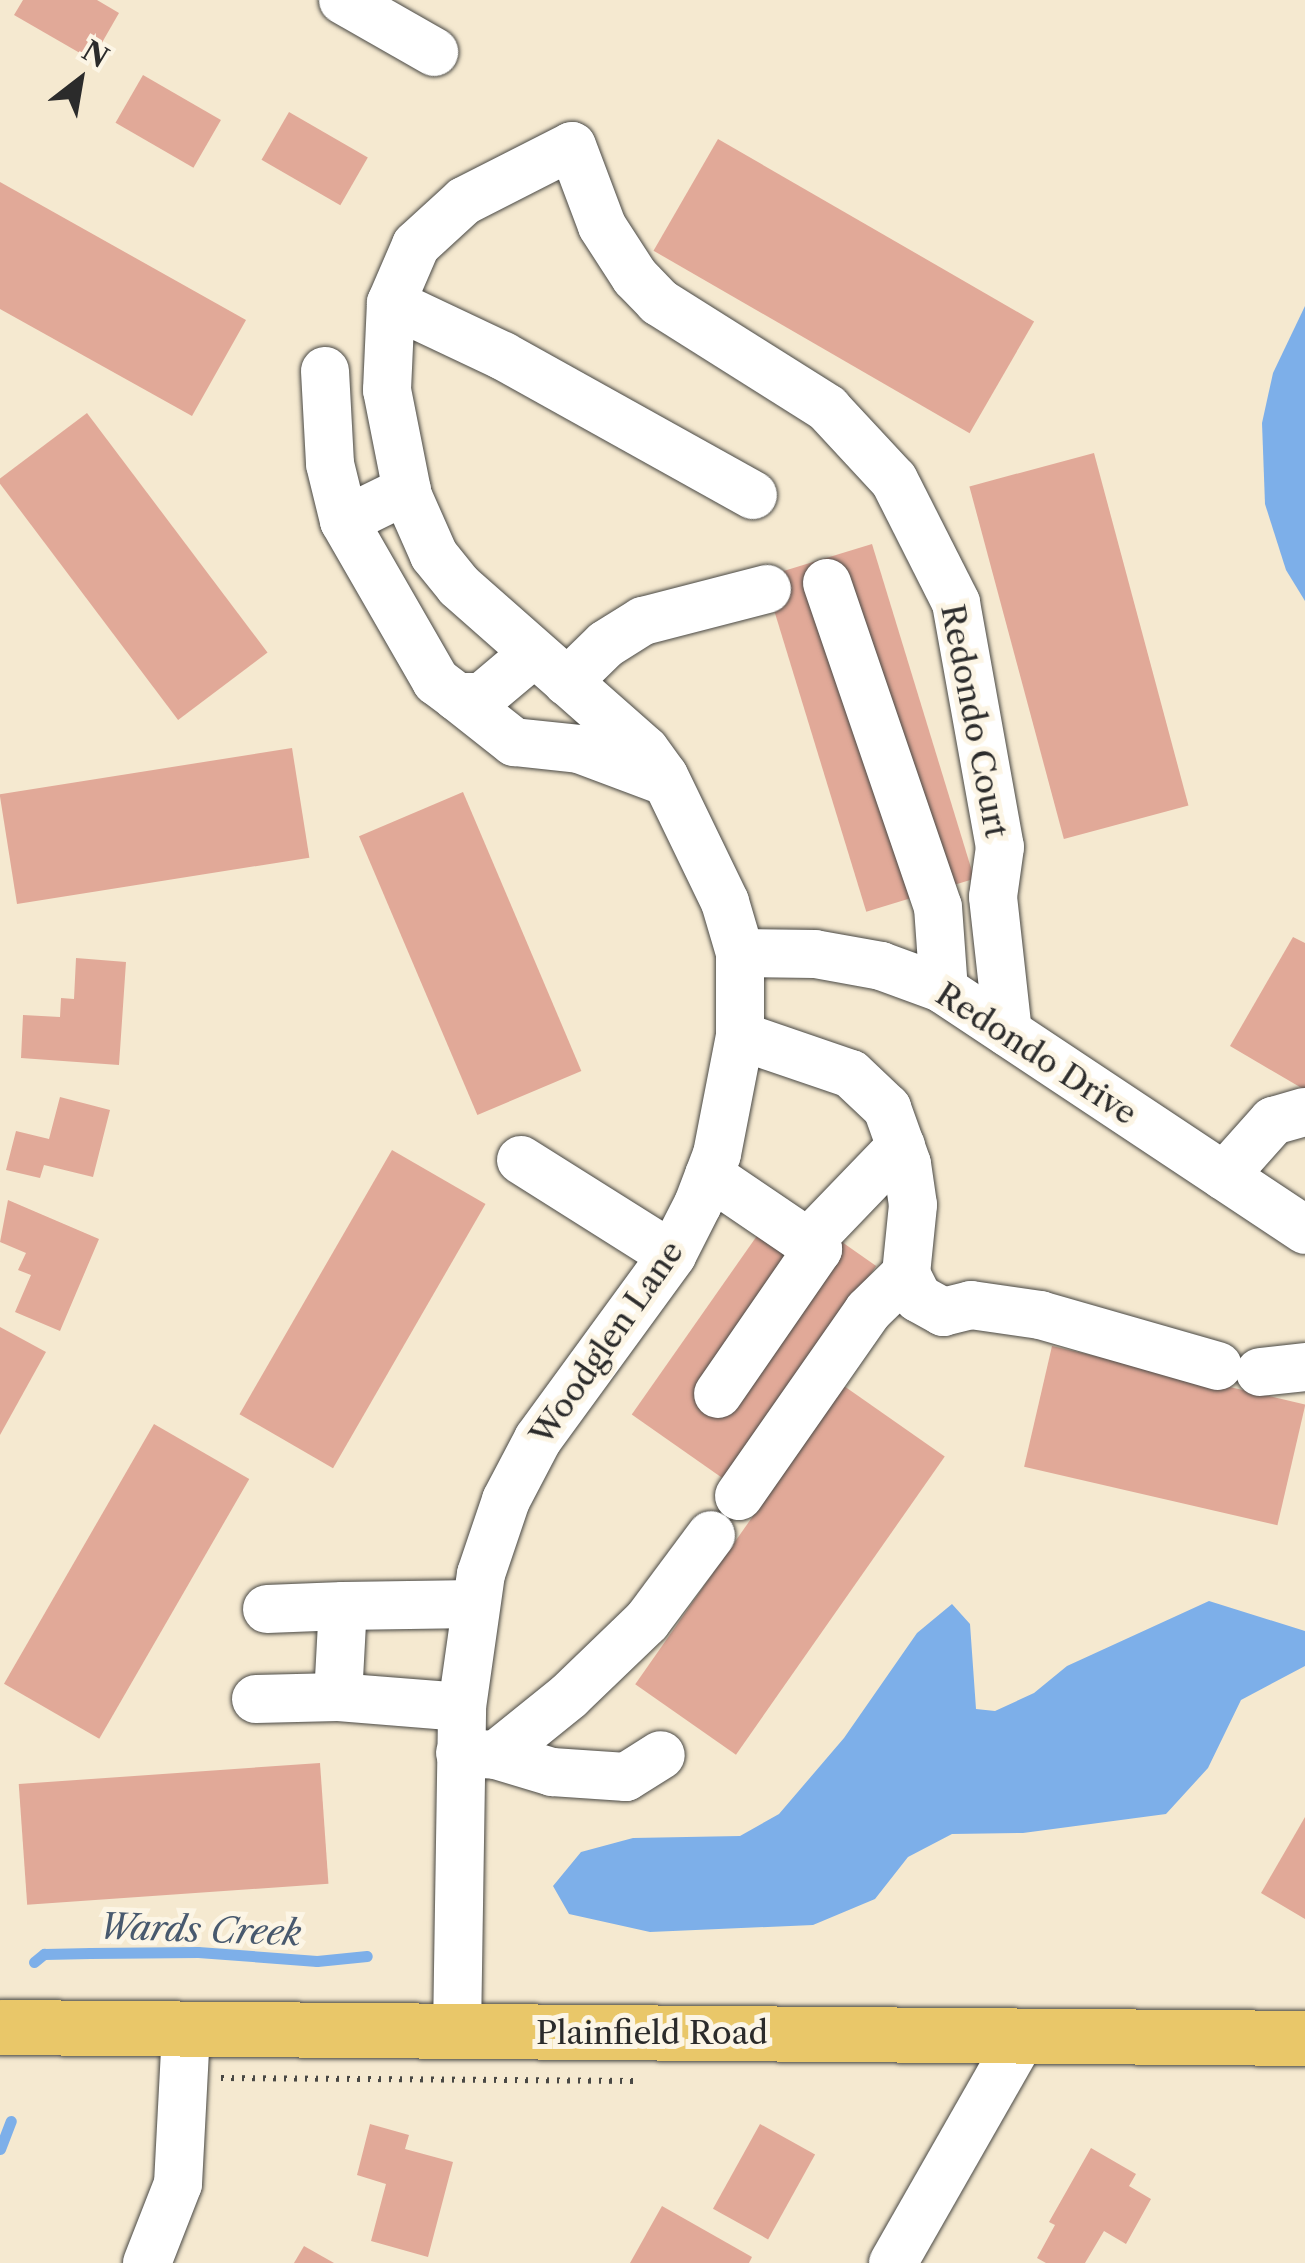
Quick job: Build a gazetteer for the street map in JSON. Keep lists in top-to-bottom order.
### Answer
{
  "streets": {
    "main road": ["Plainfield Road"],
    "street": ["Redondo Court", "Redondo Drive", "Woodglen Lane"]
  },
  "crossings": [
    ["Redondo Court", "Redondo Drive"],
    ["Redondo Court", "Woodglen Lane"],
    ["Redondo Drive", "Woodglen Lane"],
    ["Woodglen Lane", "Plainfield Road"]
  ],
  "water": ["Wards Creek"],
  "north": "top right"
}
